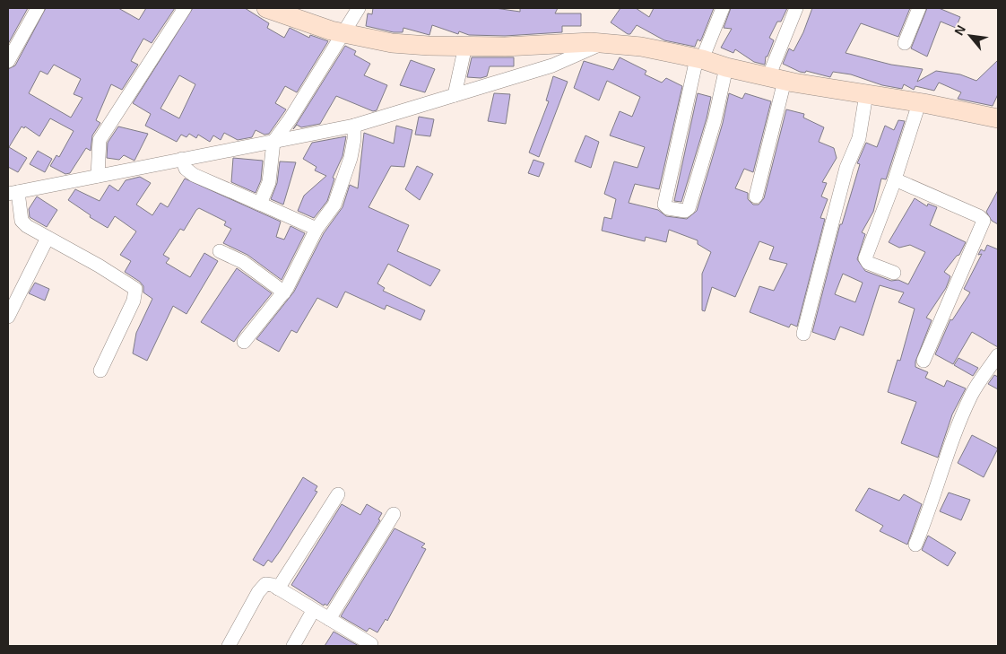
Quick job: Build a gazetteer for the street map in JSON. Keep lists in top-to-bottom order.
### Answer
{
  "north": "top left"
}
